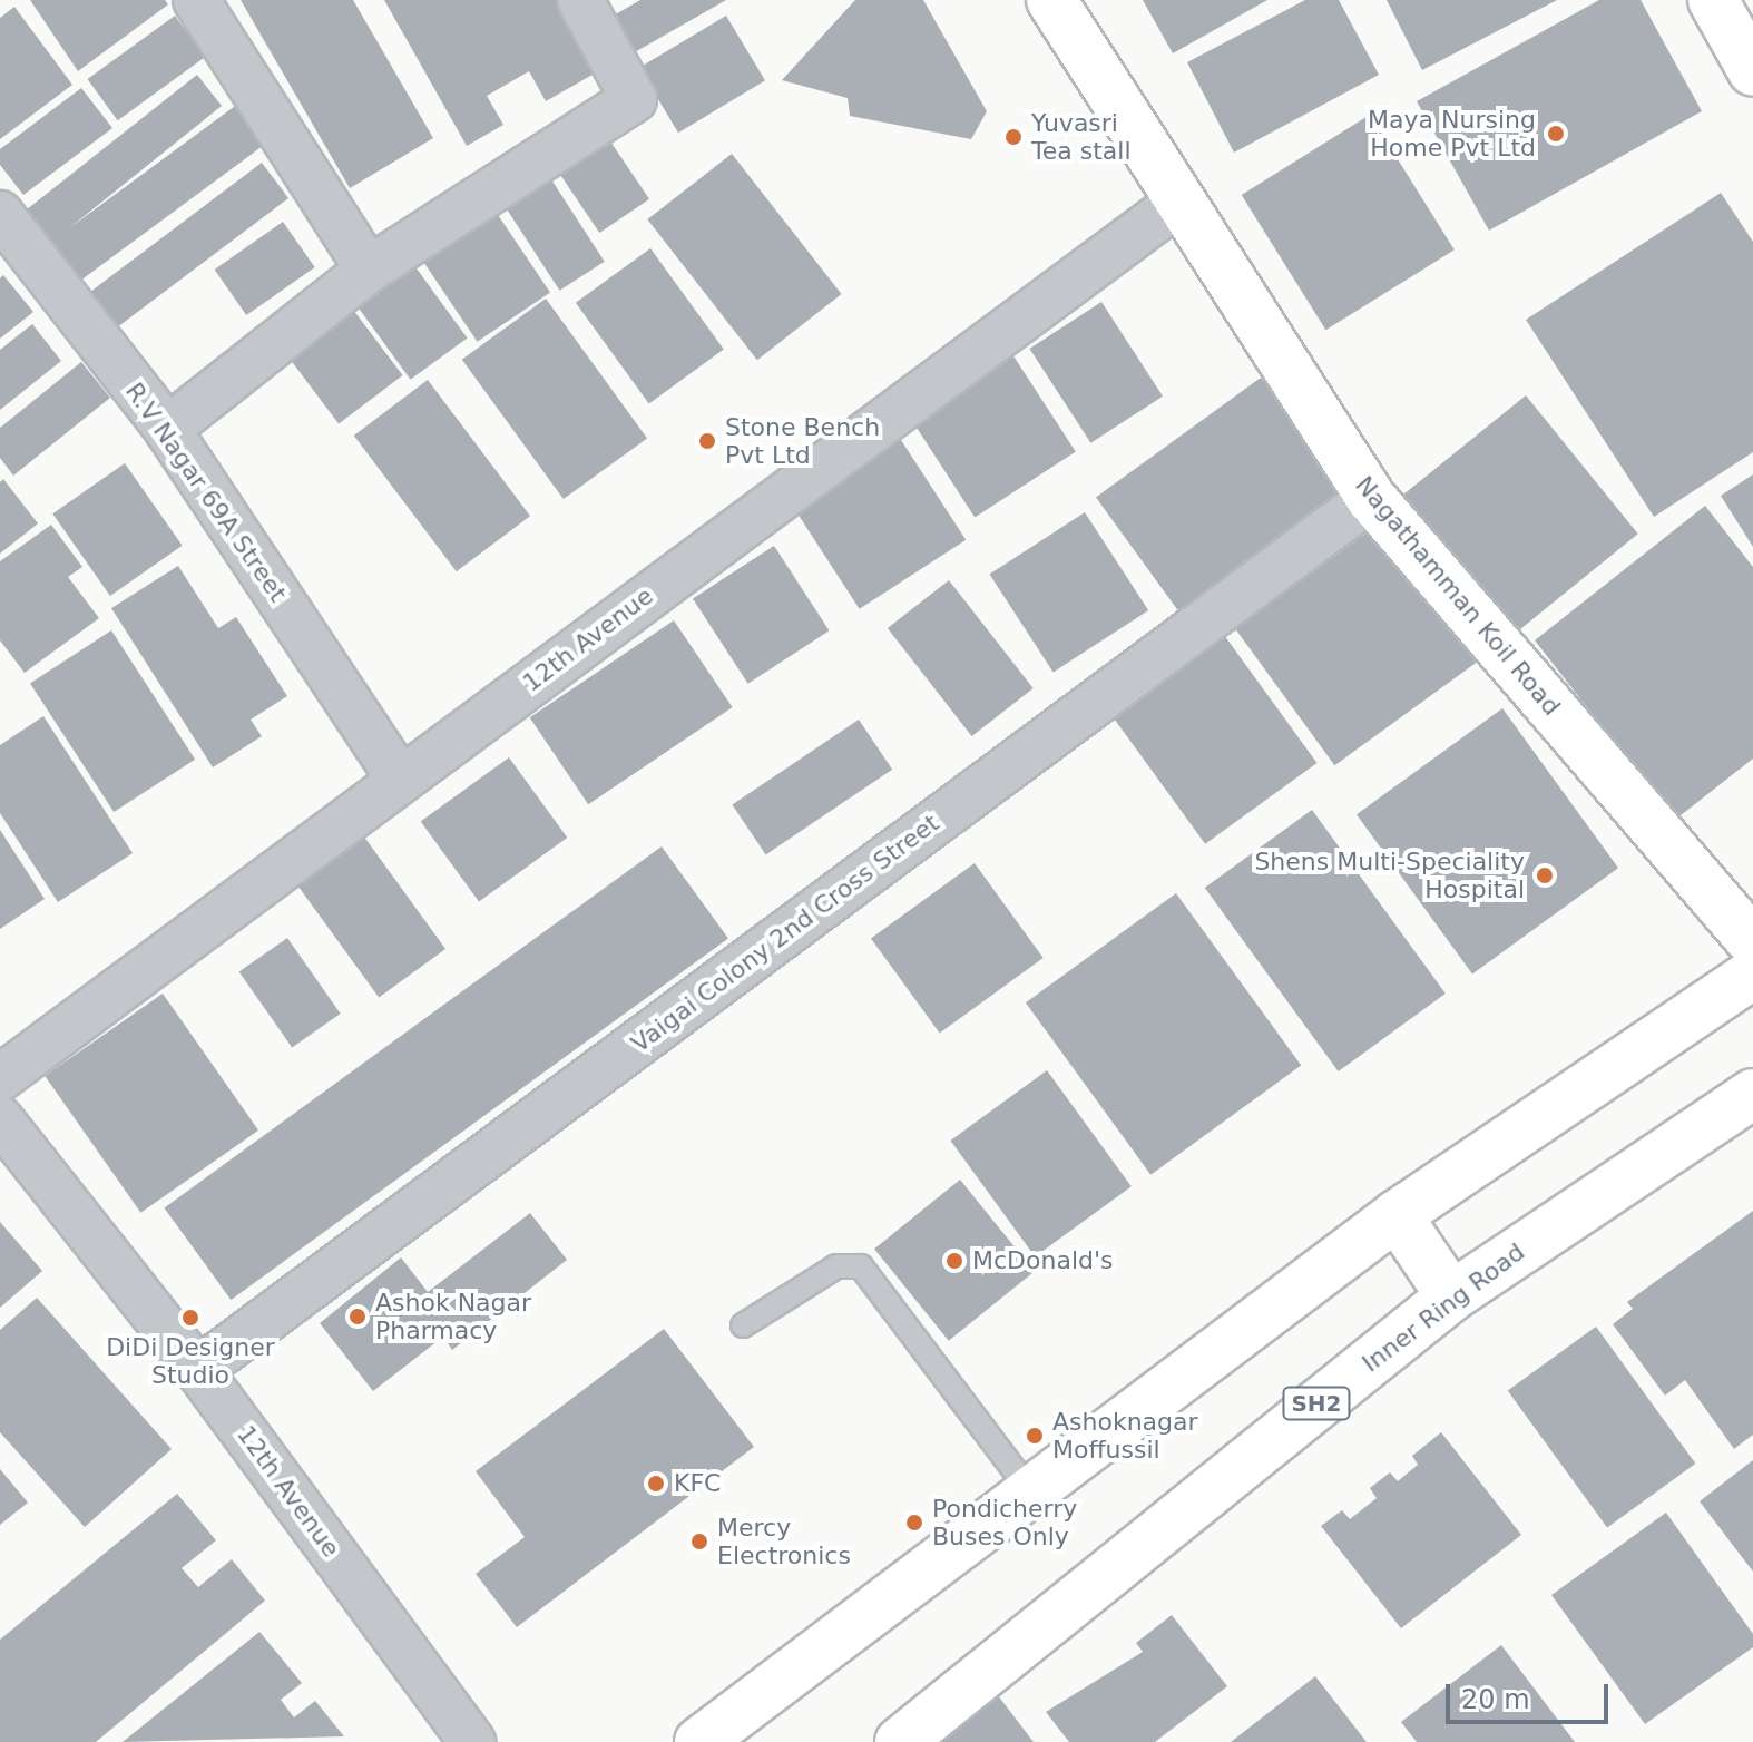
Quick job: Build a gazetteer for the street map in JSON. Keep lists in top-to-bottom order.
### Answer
{
  "streets": {
    "main road": ["Nagathamman Koil Road", "Inner Ring Road", "SH2"],
    "street": ["R.V Nagar 69A Street", "12th Avenue", "Vaigai Colony 2nd Cross Street"]
  },
  "crossings": [
    ["R.V Nagar 69A Street", "12th Avenue"],
    ["Nagathamman Koil Road", "12th Avenue"],
    ["Nagathamman Koil Road", "Vaigai Colony 2nd Cross Street"],
    ["12th Avenue", "Vaigai Colony 2nd Cross Street"]
  ],
  "places": [
    "Maya Nursing Home Pvt Ltd",
    "Yuvasri Tea stall",
    "Stone Bench Pvt Ltd",
    "Shens Multi-Speciality Hospital",
    "McDonald's",
    "Ashok Nagar Pharmacy",
    "DiDi Designer Studio",
    "Ashoknagar Moffussil",
    "KFC",
    "Pondicherry Buses Only",
    "Mercy Electronics"
  ],
  "scale_bar": "20 m"
}
